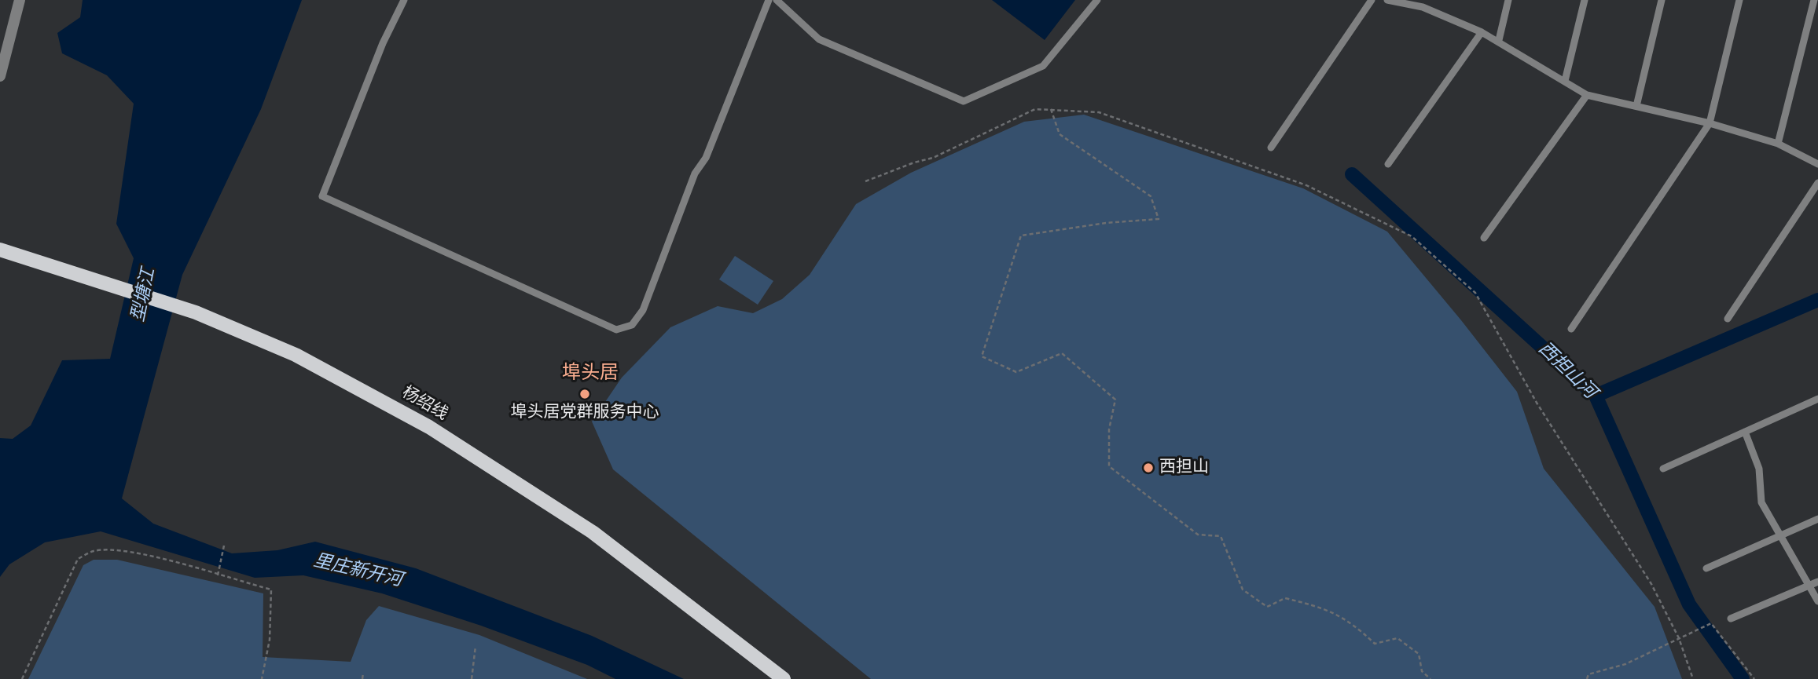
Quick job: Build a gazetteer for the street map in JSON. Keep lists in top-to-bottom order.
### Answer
{
  "streets": {
    "main road": ["杨绍线"]
  },
  "districts": ["埠头居"],
  "water": ["型塘江", "西担山河", "里庄新开河"],
  "places": ["埠头居党群服务中心", "西担山"]
}
